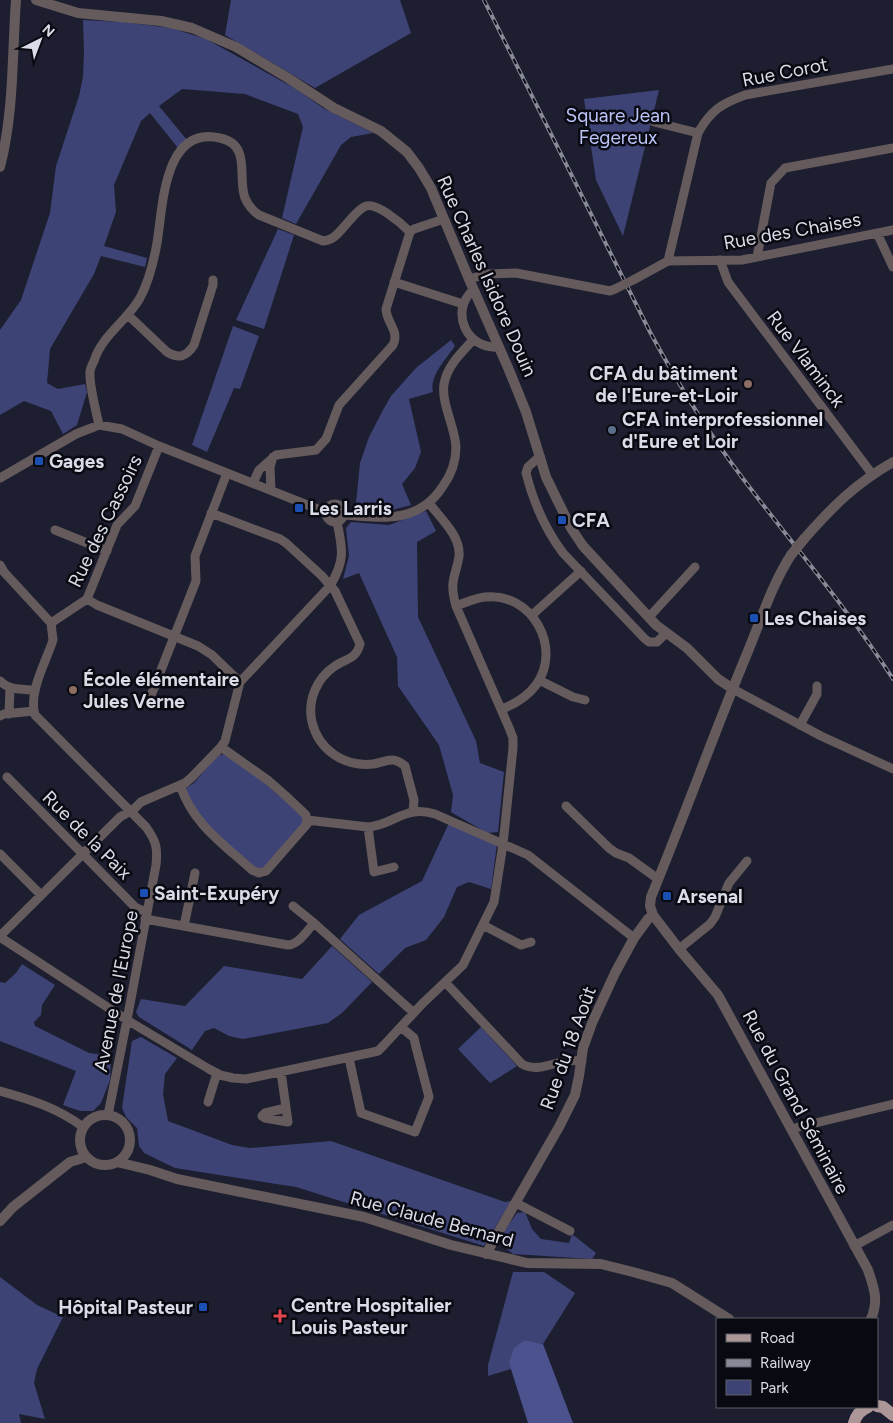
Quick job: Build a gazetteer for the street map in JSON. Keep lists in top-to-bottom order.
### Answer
{
  "streets": {
    "street": [
      "Rue Corot",
      "Rue des Chaises",
      "Rue Charles Isidore Douin",
      "Rue Vlaminck",
      "Rue des Cassoirs",
      "Rue de la Paix",
      "Avenue de l'Europe",
      "Rue du 18 Août",
      "Rue du Grand Séminaire",
      "Rue Claude Bernard"
    ]
  },
  "crossings": [
    ["Rue Corot", "Rue des Chaises"],
    ["Rue des Chaises", "Rue Charles Isidore Douin"],
    ["Rue des Chaises", "Rue Vlaminck"],
    ["Rue de la Paix", "Avenue de l'Europe"],
    ["Avenue de l'Europe", "Rue Claude Bernard"],
    ["Rue du 18 Août", "Rue du Grand Séminaire"],
    ["Rue du 18 Août", "Rue Claude Bernard"]
  ],
  "parks": ["Square Jean Fegereux"],
  "places": {
    "other": ["CFA du bâtiment de l'Eure-et-Loir", "CFA interprofessionnel d'Eure et Loir", "École élémentaire Jules Verne"],
    "transit": [
      "Gages",
      "Les Larris",
      "CFA",
      "Les Chaises",
      "Saint-Exupéry",
      "Arsenal",
      "Hôpital Pasteur"
    ],
    "health": ["Centre Hospitalier Louis Pasteur"]
  },
  "legend": ["Road", "Railway", "Park"],
  "north": "top right"
}
